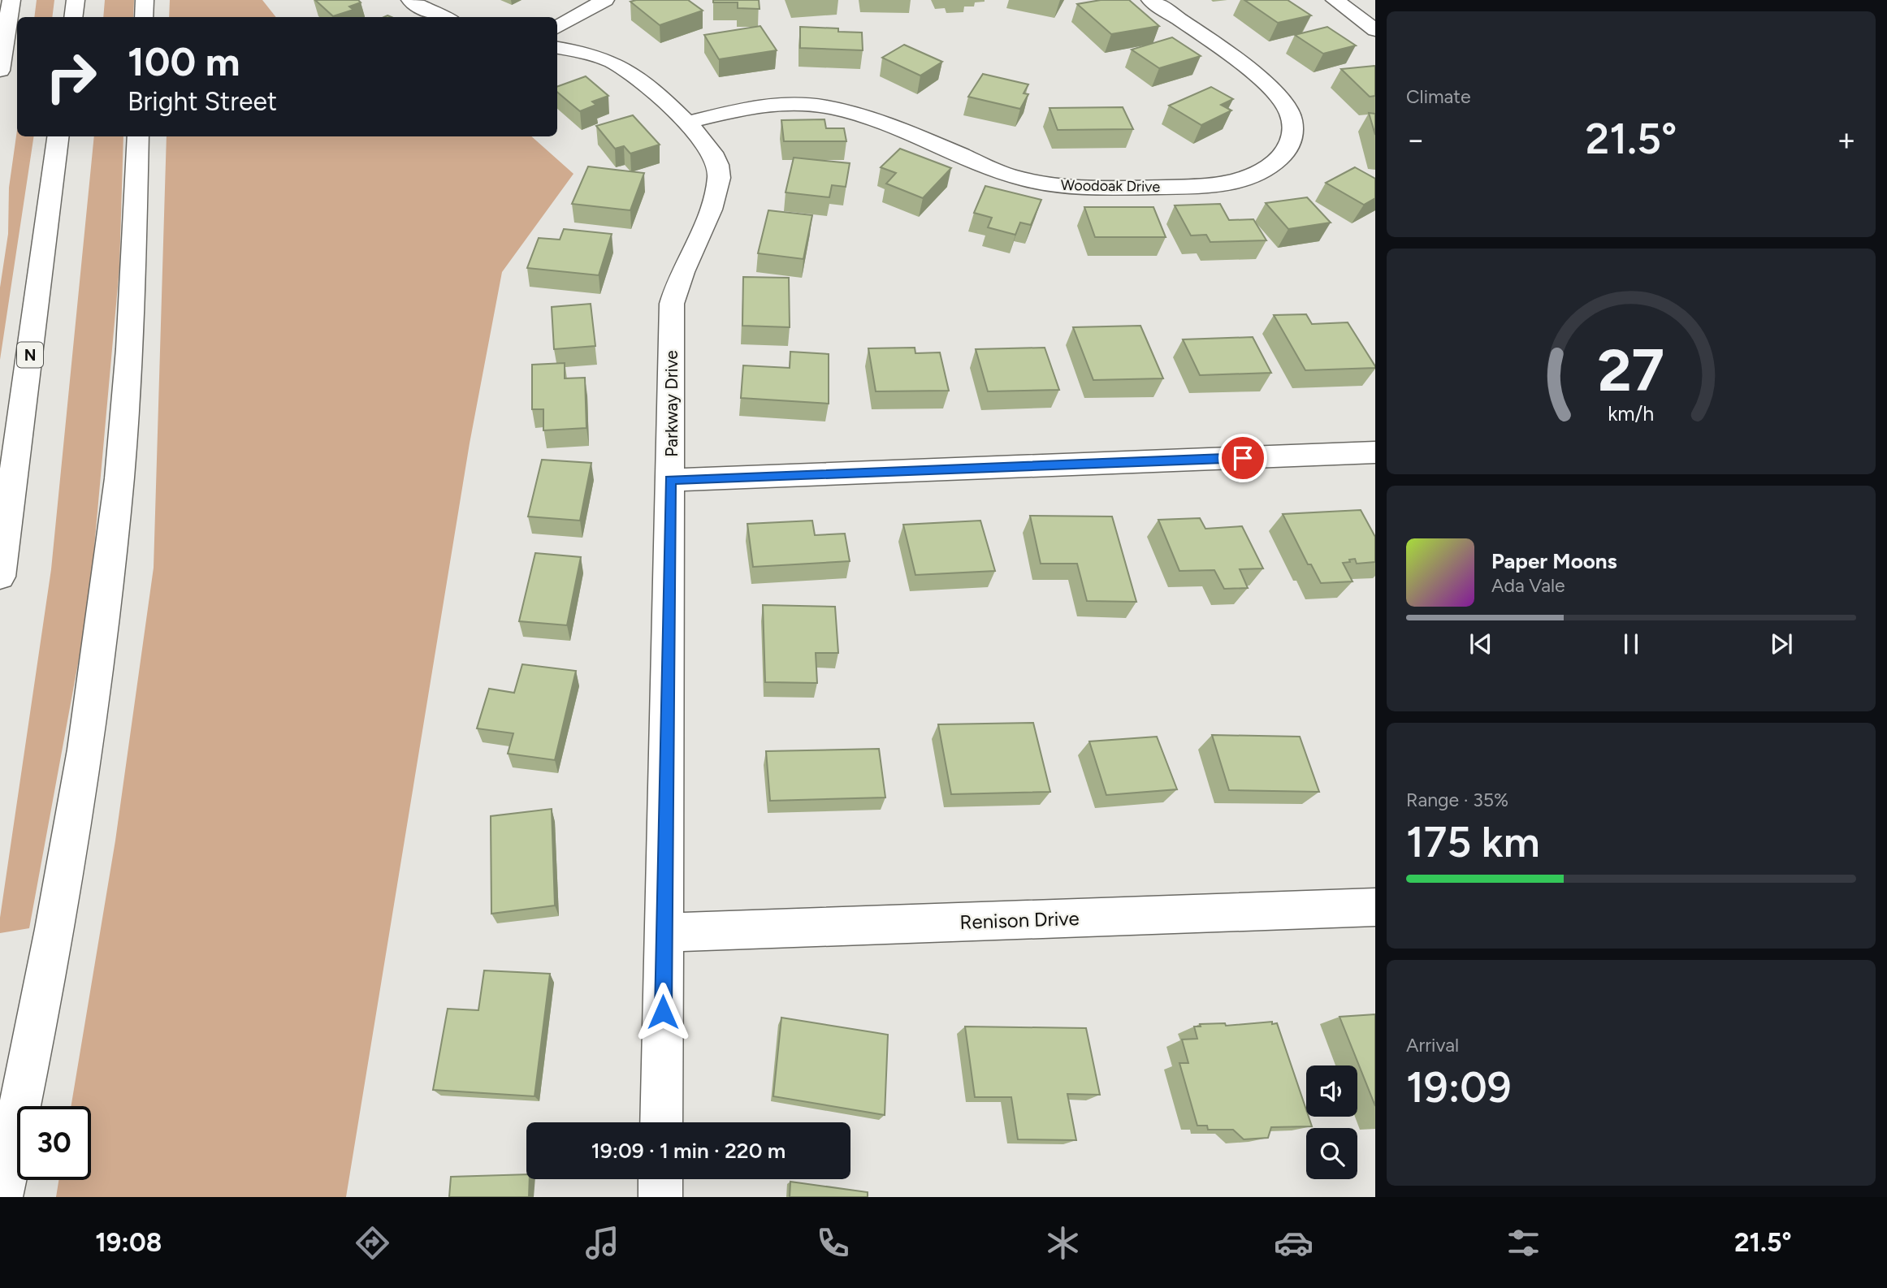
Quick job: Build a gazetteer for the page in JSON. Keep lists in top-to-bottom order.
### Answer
{
  "streets": {
    "main road": [
      "Woodoak Drive",
      "N",
      "Parkway Drive",
      "Renison Drive"
    ]
  },
  "crossings": [
    ["Woodoak Drive", "Parkway Drive"],
    ["Parkway Drive", "Renison Drive"]
  ],
  "page": {
    "tile": [
      "Climate",
      ["Range · 35%", "175 km"],
      ["Arrival", "19:09"]
    ],
    "turn": ["100 m", "Bright Street"],
    "heat": ["−", "21.5°", "+"],
    "song": ["Paper Moons", "Ada Vale"],
    "limit": "30",
    "trip": "19:09 · 1 min · 220 m",
    "tabs": ["19:08", "21.5°"],
    "gauge": ["27", "km/h"]
  }
}
